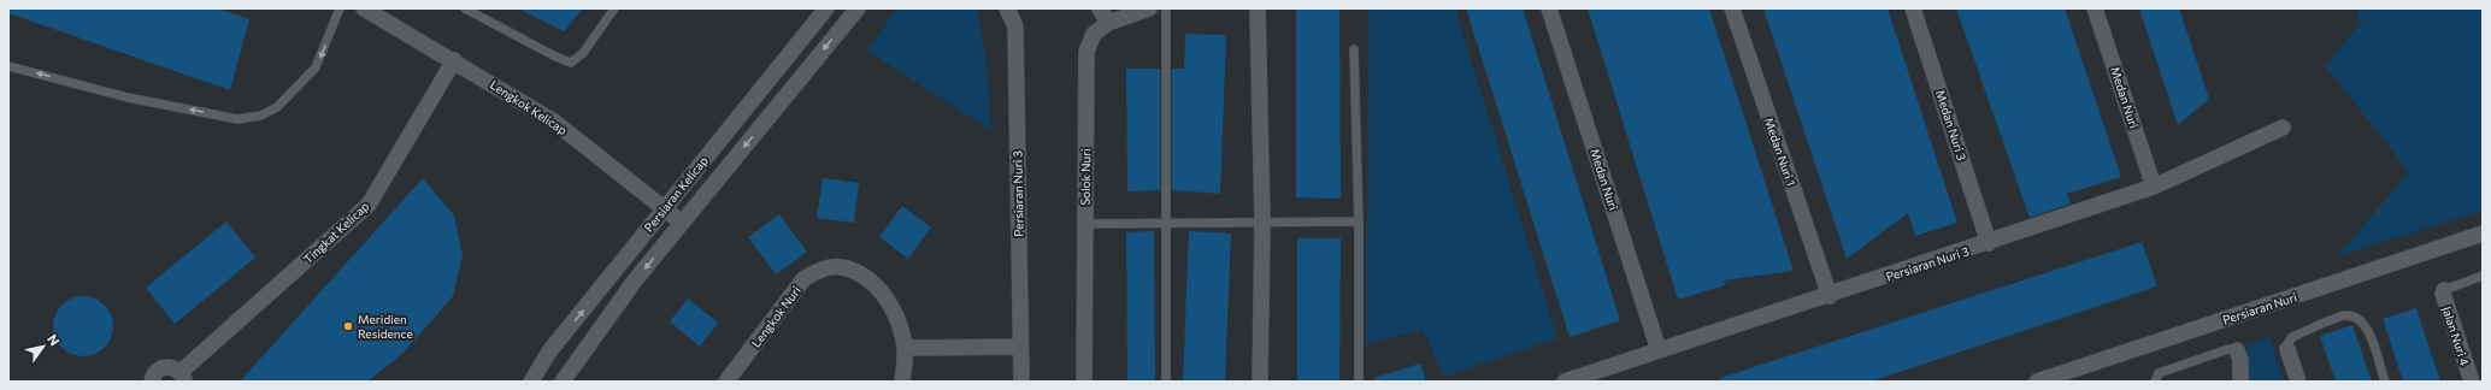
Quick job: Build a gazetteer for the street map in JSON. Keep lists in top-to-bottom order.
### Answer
{
  "streets": {
    "street": [
      "Medan Nuri",
      "Lengkok Kelicap",
      "Medan Nuri 3",
      "Medan Nuri 1",
      "Solok Nuri",
      "Persiaran Kelicap",
      "Persiaran Nuri 3",
      "Tingkat Kelicap",
      "Persiaran Nuri",
      "Lengkok Nuri",
      "Jalan Nuri 4"
    ]
  },
  "crossings": [
    ["Medan Nuri", "Persiaran Nuri 3"],
    ["Lengkok Kelicap", "Persiaran Kelicap"],
    ["Lengkok Kelicap", "Tingkat Kelicap"],
    ["Medan Nuri 3", "Persiaran Nuri 3"],
    ["Medan Nuri 1", "Persiaran Nuri 3"]
  ],
  "places": ["Meridien Residence"],
  "north": "top right"
}
